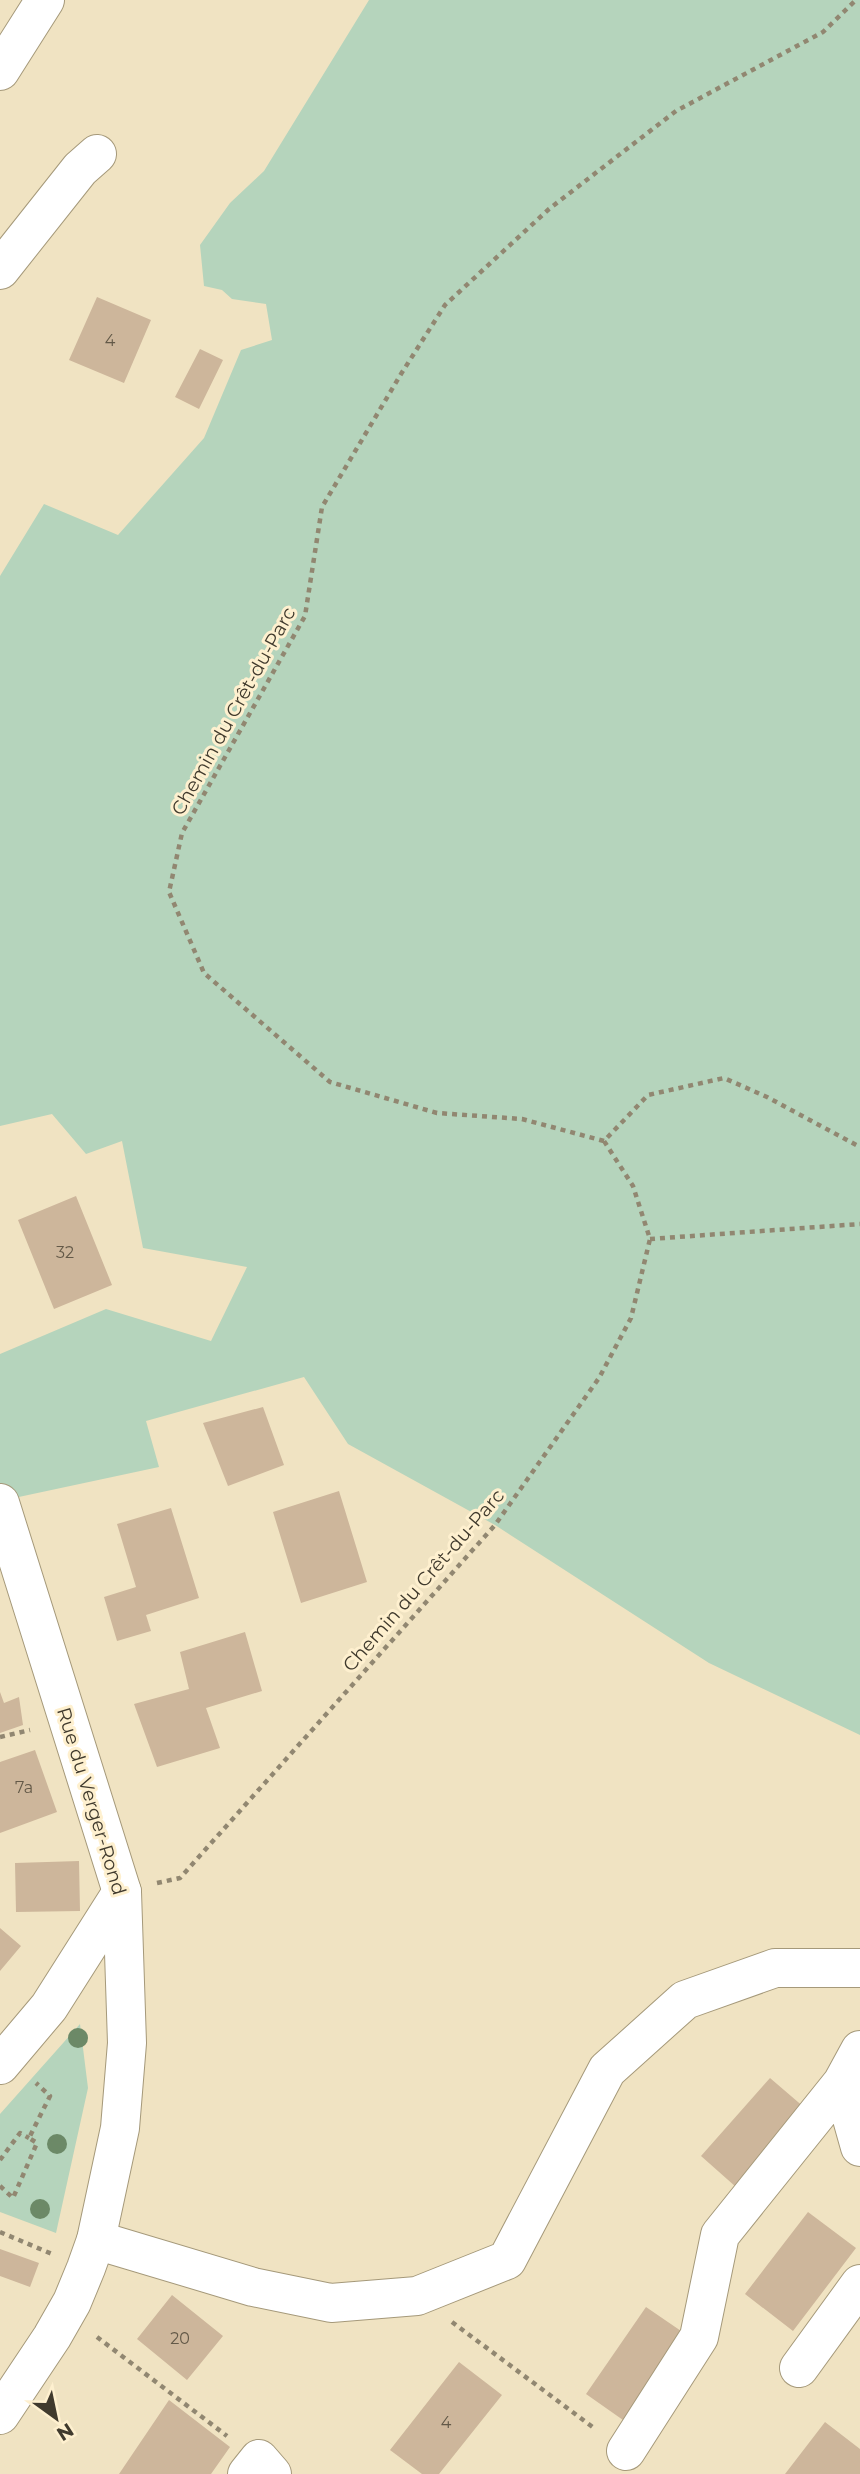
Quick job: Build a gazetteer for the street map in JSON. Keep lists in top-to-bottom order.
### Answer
{
  "streets": {
    "street": ["Rue du Verger-Rond"],
    "path": ["Chemin du Crêt-du-Parc"]
  },
  "crossings": [
    ["Chemin du Crêt-du-Parc", "Rue du Verger-Rond"]
  ],
  "house_numbers": [
    "4",
    "32",
    "7a",
    "20",
    "4"
  ],
  "north": "bottom right"
}
